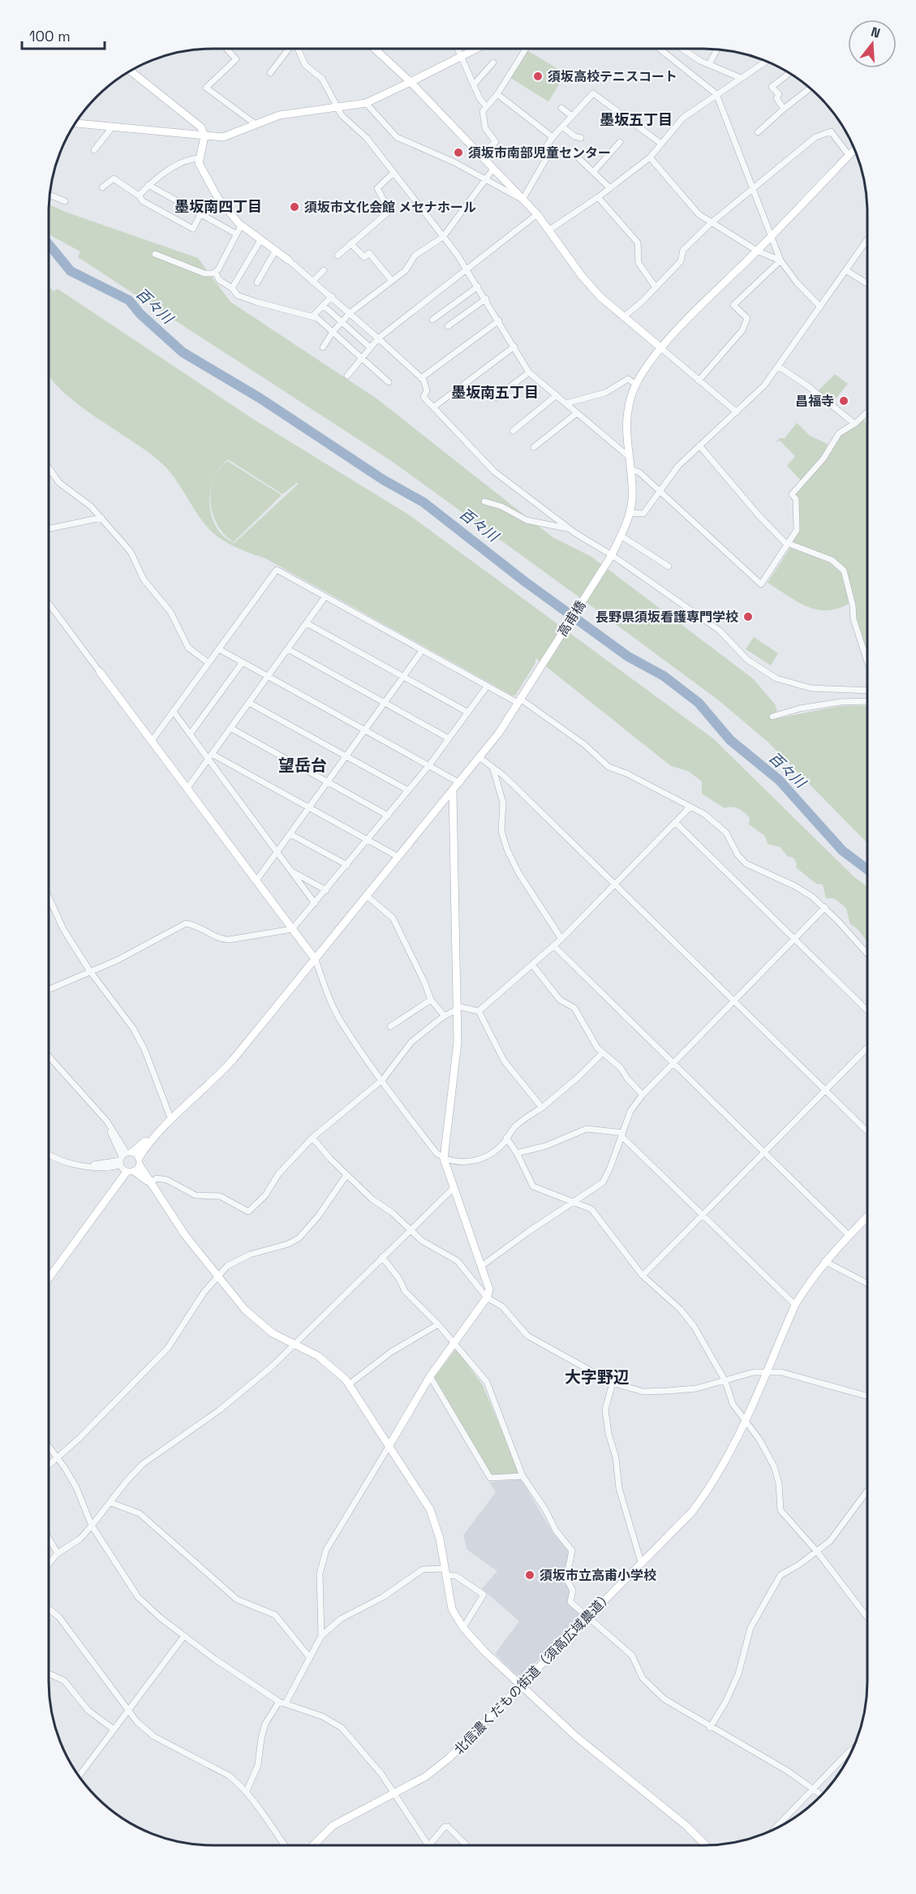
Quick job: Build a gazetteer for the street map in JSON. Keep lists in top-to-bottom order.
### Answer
{
  "streets": {
    "street": ["高甫橋", "北信濃くだもの街道（須高広域農道）"]
  },
  "districts": [
    "墨坂五丁目",
    "墨坂南四丁目",
    "墨坂南五丁目",
    "望岳台",
    "大字野辺"
  ],
  "water": ["百々川"],
  "places": [
    "須坂高校テニスコート",
    "須坂市南部児童センター",
    "須坂市文化会館 メセナホール",
    "昌福寺",
    "長野県須坂看護専門学校",
    "須坂市立高甫小学校"
  ],
  "scale_bar": "100 m",
  "north": "top"
}
